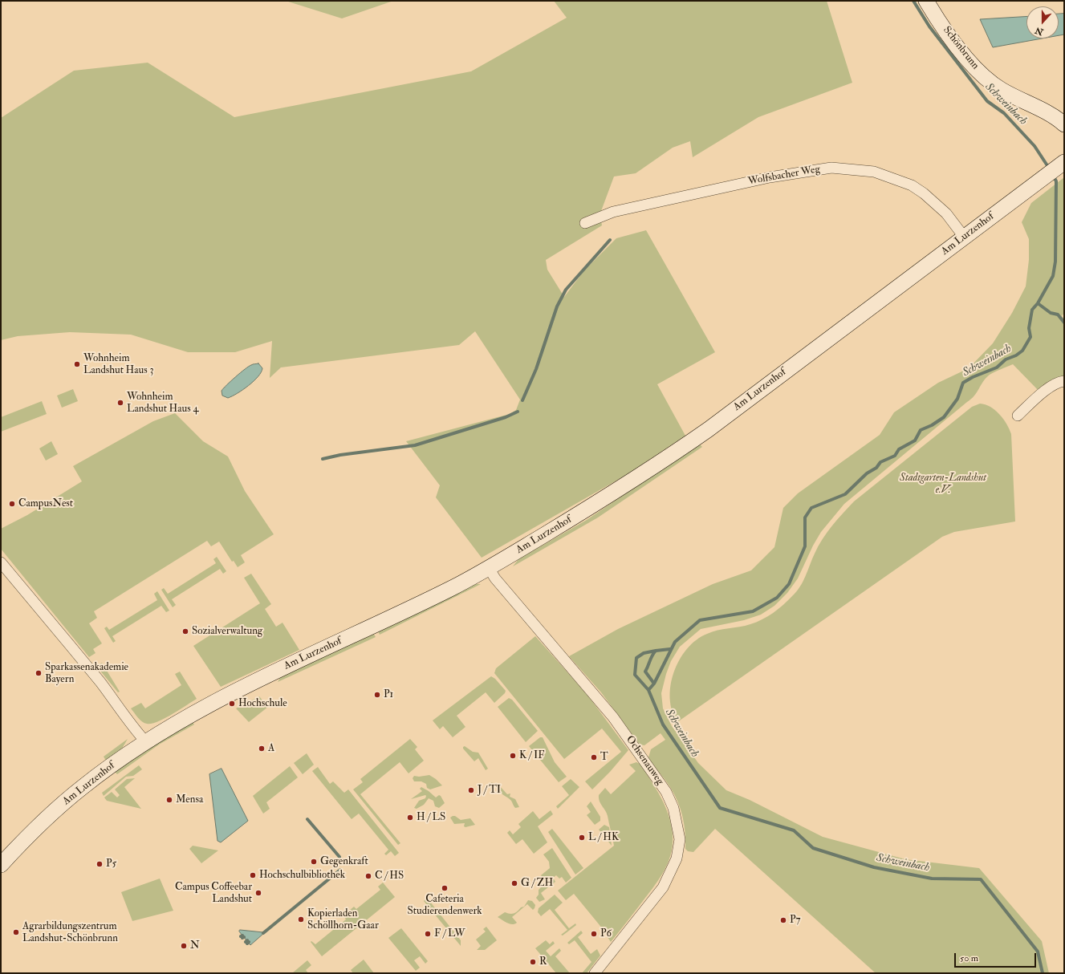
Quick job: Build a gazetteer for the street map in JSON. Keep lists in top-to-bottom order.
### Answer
{
  "streets": {
    "street": [
      "Schönbrunn",
      "Wolfsbacher Weg",
      "Am Lurzenhof",
      "Ochsenauweg"
    ]
  },
  "crossings": [
    ["Wolfsbacher Weg", "Am Lurzenhof"],
    ["Am Lurzenhof", "Ochsenauweg"]
  ],
  "water": ["Schweinbach"],
  "parks": ["Stadtgarten-Landshut e.V."],
  "places": [
    "Wohnheim Landshut Haus 3",
    "Wohnheim Landshut Haus 4",
    "CampusNest",
    "Sozialverwaltung",
    "Sparkassenakademie Bayern",
    "P1",
    "Hochschule",
    "A",
    "K / IF",
    "T",
    "J / TI",
    "Mensa",
    "H / LS",
    "L / HK",
    "Gegenkraft",
    "P5",
    "Hochschulbibliothek",
    "C / HS",
    "G / ZH",
    "Cafeteria Studierendenwerk",
    "Campus Coffeebar Landshut",
    "Kopierladen Schöllhorn-Gaar",
    "P7",
    "Agrarbildungszentrum Landshut-Schönbrunn",
    "F / LW",
    "P6",
    "N",
    "R"
  ],
  "scale_bar": "50 m",
  "north": "bottom"
}
